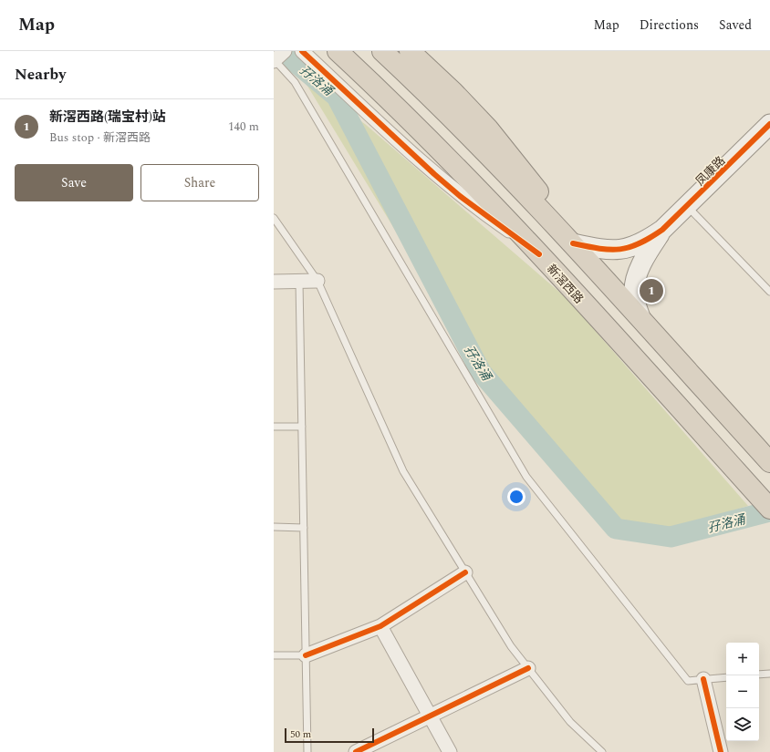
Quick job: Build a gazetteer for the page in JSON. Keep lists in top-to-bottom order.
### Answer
{
  "streets": {
    "highway": ["新滘西路"],
    "street": ["凤康路"]
  },
  "water": ["孖洛涌"],
  "scale_bar": "50 m",
  "page": {
    "header": "Map",
    "nav": ["Map", "Directions", "Saved"],
    "heading": "Nearby",
    "list": [
      {
        "mark": "1",
        "name": "新滘西路(瑞宝村)站",
        "note": "Bus stop · 新滘西路",
        "value": "140 m"
      }
    ],
    "buttons": ["Save", "Share"],
    "pins": "1",
    "map_buttons": ["+", "−"],
    "scale": "50 m"
  }
}
